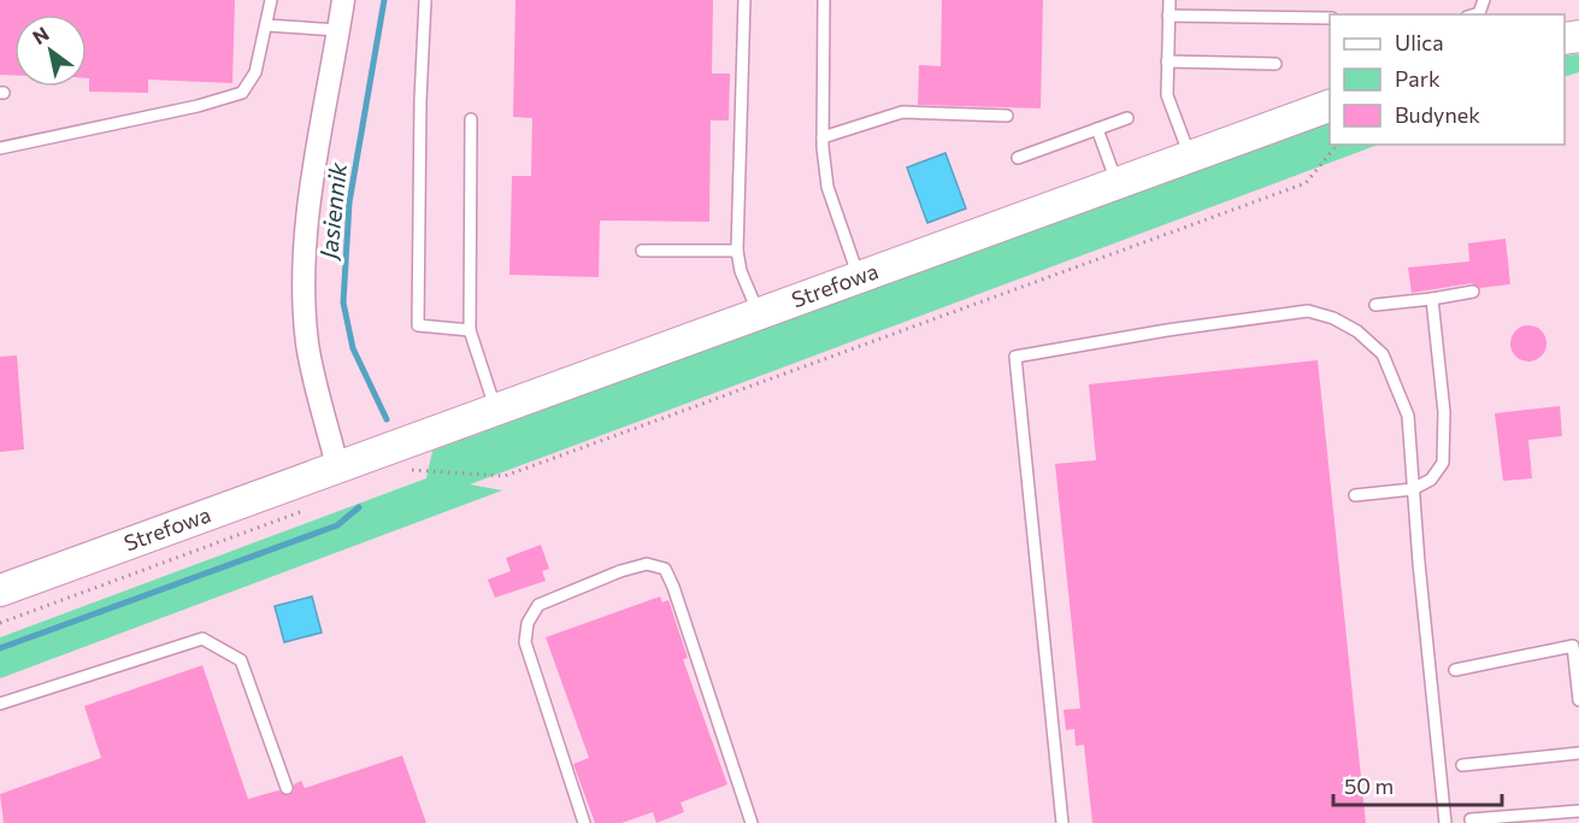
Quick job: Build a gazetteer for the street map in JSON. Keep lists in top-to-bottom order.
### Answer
{
  "streets": {
    "street": ["Strefowa"]
  },
  "water": ["Jasiennik"],
  "legend": ["Ulica", "Park", "Budynek"],
  "scale_bar": "50 m",
  "north": "top left"
}
